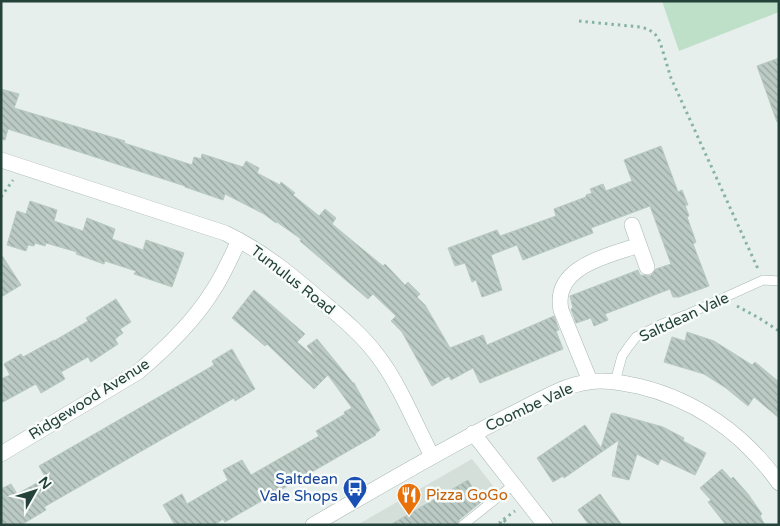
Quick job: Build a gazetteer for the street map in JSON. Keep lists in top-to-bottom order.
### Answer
{
  "streets": {
    "street": ["Tumulus Road", "Ridgewood Avenue", "Coombe Vale"],
    "lane": ["Saltdean Vale"]
  },
  "crossings": [
    ["Tumulus Road", "Ridgewood Avenue"],
    ["Tumulus Road", "Coombe Vale"],
    ["Saltdean Vale", "Coombe Vale"]
  ],
  "places": {
    "bus stop": ["Saltdean Vale Shops"],
    "restaurant": ["Pizza GoGo"]
  },
  "north": "top right"
}
